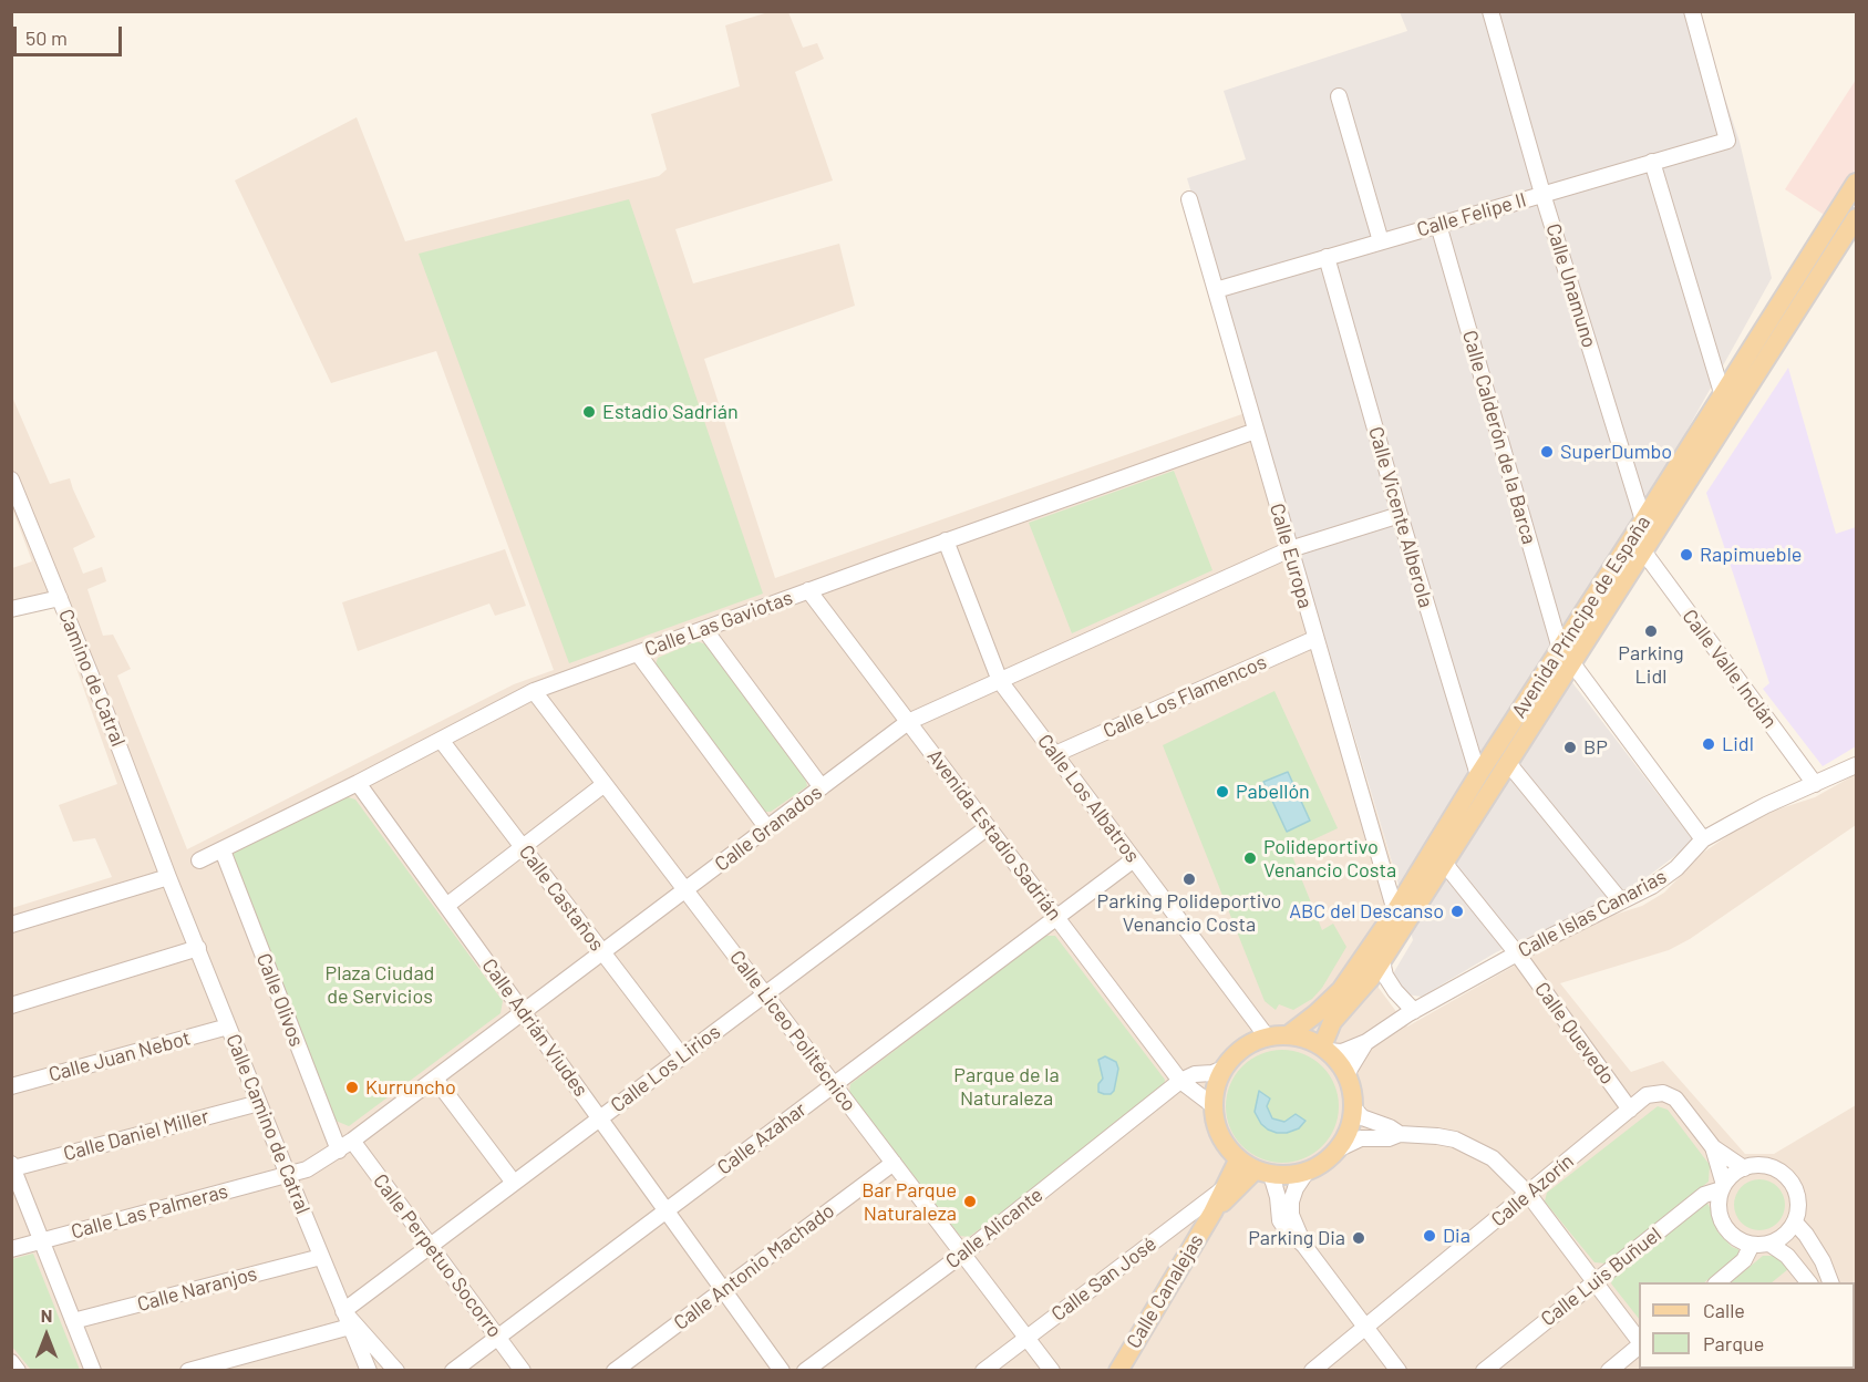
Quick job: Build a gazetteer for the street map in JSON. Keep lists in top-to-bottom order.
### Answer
{
  "streets": {
    "main road": ["Avenida Príncipe de España", "Calle Canalejas"],
    "street": [
      "Calle Felipe II",
      "Calle Unamuno",
      "Calle Calderón de la Barca",
      "Calle Vicente Alberola",
      "Calle Europa",
      "Calle Las Gaviotas",
      "Calle Valle Inclán",
      "Camino de Catral",
      "Calle Los Flamencos",
      "Calle Los Albatros",
      "Calle Granados",
      "Avenida Estadio Sadrián",
      "Calle Castaños",
      "Calle Islas Canarias",
      "Calle Olivos",
      "Calle Adrián Viudes",
      "Calle Liceo Politécnico",
      "Calle Quevedo",
      "Calle Juan Nebot",
      "Calle Los Lirios",
      "Calle Camino de Catral",
      "Calle Daniel Miller",
      "Calle Azahar",
      "Calle Azorín",
      "Calle Las Palmeras",
      "Calle Alicante",
      "Calle Perpetuo Socorro",
      "Calle Antonio Machado",
      "Calle Luis Buñuel",
      "Calle San José",
      "Calle Naranjos"
    ]
  },
  "crossings": [
    ["Calle Felipe II", "Calle Unamuno"],
    ["Calle Felipe II", "Calle Calderón de la Barca"],
    ["Calle Felipe II", "Calle Vicente Alberola"],
    ["Calle Felipe II", "Calle Europa"],
    ["Calle Unamuno", "Avenida Príncipe de España"],
    ["Calle Calderón de la Barca", "Avenida Príncipe de España"],
    ["Calle Vicente Alberola", "Avenida Príncipe de España"],
    ["Calle Vicente Alberola", "Calle Granados"],
    ["Calle Europa", "Avenida Príncipe de España"],
    ["Calle Europa", "Calle Las Gaviotas"],
    ["Calle Europa", "Calle Los Flamencos"],
    ["Calle Europa", "Calle Granados"],
    ["Avenida Príncipe de España", "Calle Valle Inclán"],
    ["Avenida Príncipe de España", "Calle Los Albatros"],
    ["Avenida Príncipe de España", "Avenida Estadio Sadrián"],
    ["Avenida Príncipe de España", "Calle Islas Canarias"],
    ["Avenida Príncipe de España", "Calle Quevedo"],
    ["Avenida Príncipe de España", "Calle Canalejas"],
    ["Calle Las Gaviotas", "Calle Los Albatros"],
    ["Calle Las Gaviotas", "Avenida Estadio Sadrián"],
    ["Calle Las Gaviotas", "Calle Castaños"],
    ["Calle Las Gaviotas", "Calle Olivos"],
    ["Calle Las Gaviotas", "Calle Adrián Viudes"],
    ["Calle Las Gaviotas", "Calle Liceo Politécnico"],
    ["Calle Valle Inclán", "Calle Islas Canarias"],
    ["Camino de Catral", "Calle Camino de Catral"],
    ["Calle Los Flamencos", "Calle Los Albatros"],
    ["Calle Los Albatros", "Calle Granados"],
    ["Calle Los Albatros", "Avenida Estadio Sadrián"],
    ["Calle Los Albatros", "Calle Islas Canarias"],
    ["Calle Los Albatros", "Calle Azahar"],
    ["Calle Los Albatros", "Calle Canalejas"],
    ["Calle Granados", "Avenida Estadio Sadrián"],
    ["Calle Granados", "Calle Castaños"],
    ["Calle Granados", "Calle Olivos"],
    ["Calle Granados", "Calle Adrián Viudes"],
    ["Calle Granados", "Calle Liceo Politécnico"],
    ["Calle Granados", "Calle Camino de Catral"],
    ["Calle Granados", "Calle Las Palmeras"],
    ["Calle Granados", "Calle Perpetuo Socorro"],
    ["Avenida Estadio Sadrián", "Calle Islas Canarias"],
    ["Avenida Estadio Sadrián", "Calle Los Lirios"],
    ["Avenida Estadio Sadrián", "Calle Azahar"],
    ["Avenida Estadio Sadrián", "Calle Alicante"],
    ["Avenida Estadio Sadrián", "Calle Canalejas"],
    ["Calle Castaños", "Calle Los Lirios"],
    ["Calle Islas Canarias", "Calle Quevedo"],
    ["Calle Islas Canarias", "Calle Canalejas"],
    ["Calle Adrián Viudes", "Calle Los Lirios"],
    ["Calle Adrián Viudes", "Calle Azahar"],
    ["Calle Adrián Viudes", "Calle Antonio Machado"],
    ["Calle Liceo Politécnico", "Calle Los Lirios"],
    ["Calle Liceo Politécnico", "Calle Azahar"],
    ["Calle Liceo Politécnico", "Calle Alicante"],
    ["Calle Liceo Politécnico", "Calle Antonio Machado"],
    ["Calle Liceo Politécnico", "Calle San José"],
    ["Calle Quevedo", "Calle Azorín"],
    ["Calle Juan Nebot", "Calle Camino de Catral"],
    ["Calle Los Lirios", "Calle Camino de Catral"],
    ["Calle Los Lirios", "Calle Perpetuo Socorro"],
    ["Calle Camino de Catral", "Calle Daniel Miller"],
    ["Calle Camino de Catral", "Calle Las Palmeras"],
    ["Calle Camino de Catral", "Calle Naranjos"],
    ["Calle Azahar", "Calle Perpetuo Socorro"],
    ["Calle San José", "Calle Canalejas"]
  ],
  "parks": ["Plaza Ciudad de Servicios", "Parque de la Naturaleza"],
  "places": [
    "Estadio Sadrián",
    "SuperDumbo",
    "Rapimueble",
    "Parking Lidl",
    "Lidl",
    "BP",
    "Pabellón",
    "Polideportivo Venancio Costa",
    "Parking Polideportivo Venancio Costa",
    "ABC del Descanso",
    "Kurruncho",
    "Bar Parque Naturaleza",
    "Dia",
    "Parking Dia"
  ],
  "legend": ["Calle", "Parque"],
  "scale_bar": "50 m",
  "north": "top"
}
